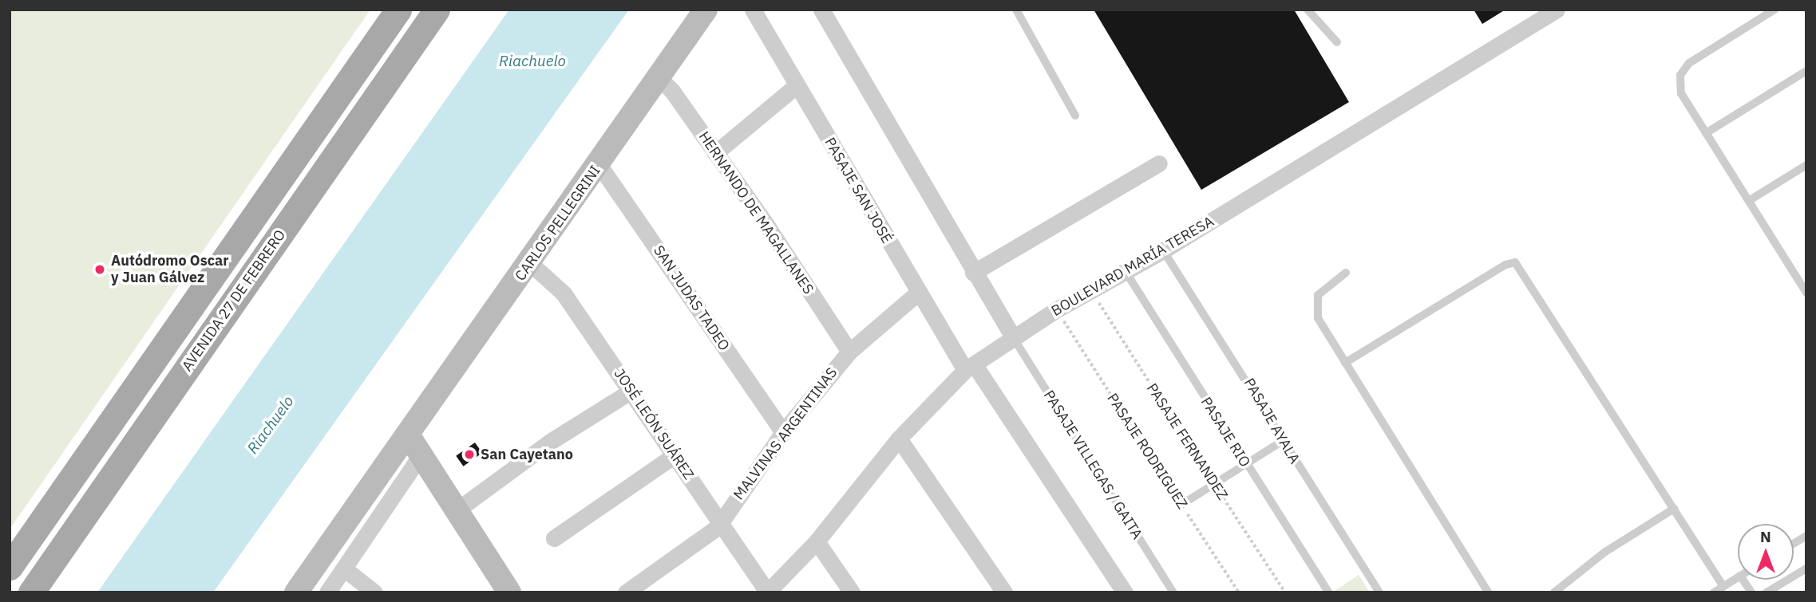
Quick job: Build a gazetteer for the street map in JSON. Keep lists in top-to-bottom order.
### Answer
{
  "streets": {
    "main road": ["CARLOS PELLEGRINI", "AVENIDA 27 DE FEBRERO"],
    "street": [
      "PASAJE SAN JOSÉ",
      "HERNANDO DE MAGALLANES",
      "BOULEVARD MARÍA TERESA",
      "SAN JUDAS TADEO",
      "JOSÉ LEÓN SUÁREZ",
      "MALVINAS ARGENTINAS"
    ],
    "lane": ["PASAJE AYALA", "PASAJE RIO", "PASAJE VILLEGAS / GAITA"],
    "path": ["PASAJE FERNANDEZ", "PASAJE RODRIGUEZ"]
  },
  "crossings": [
    ["PASAJE SAN JOSÉ", "BOULEVARD MARÍA TERESA"],
    ["PASAJE SAN JOSÉ", "MALVINAS ARGENTINAS"],
    ["HERNANDO DE MAGALLANES", "CARLOS PELLEGRINI"],
    ["HERNANDO DE MAGALLANES", "MALVINAS ARGENTINAS"],
    ["CARLOS PELLEGRINI", "SAN JUDAS TADEO"],
    ["CARLOS PELLEGRINI", "JOSÉ LEÓN SUÁREZ"],
    ["BOULEVARD MARÍA TERESA", "PASAJE AYALA"],
    ["BOULEVARD MARÍA TERESA", "JOSÉ LEÓN SUÁREZ"],
    ["BOULEVARD MARÍA TERESA", "PASAJE RIO"],
    ["BOULEVARD MARÍA TERESA", "PASAJE FERNANDEZ"],
    ["BOULEVARD MARÍA TERESA", "PASAJE RODRIGUEZ"],
    ["BOULEVARD MARÍA TERESA", "PASAJE VILLEGAS / GAITA"],
    ["SAN JUDAS TADEO", "MALVINAS ARGENTINAS"],
    ["JOSÉ LEÓN SUÁREZ", "MALVINAS ARGENTINAS"]
  ],
  "water": ["Riachuelo"],
  "places": ["Autódromo Oscar y Juan Gálvez", "San Cayetano"],
  "north": "top"
}
